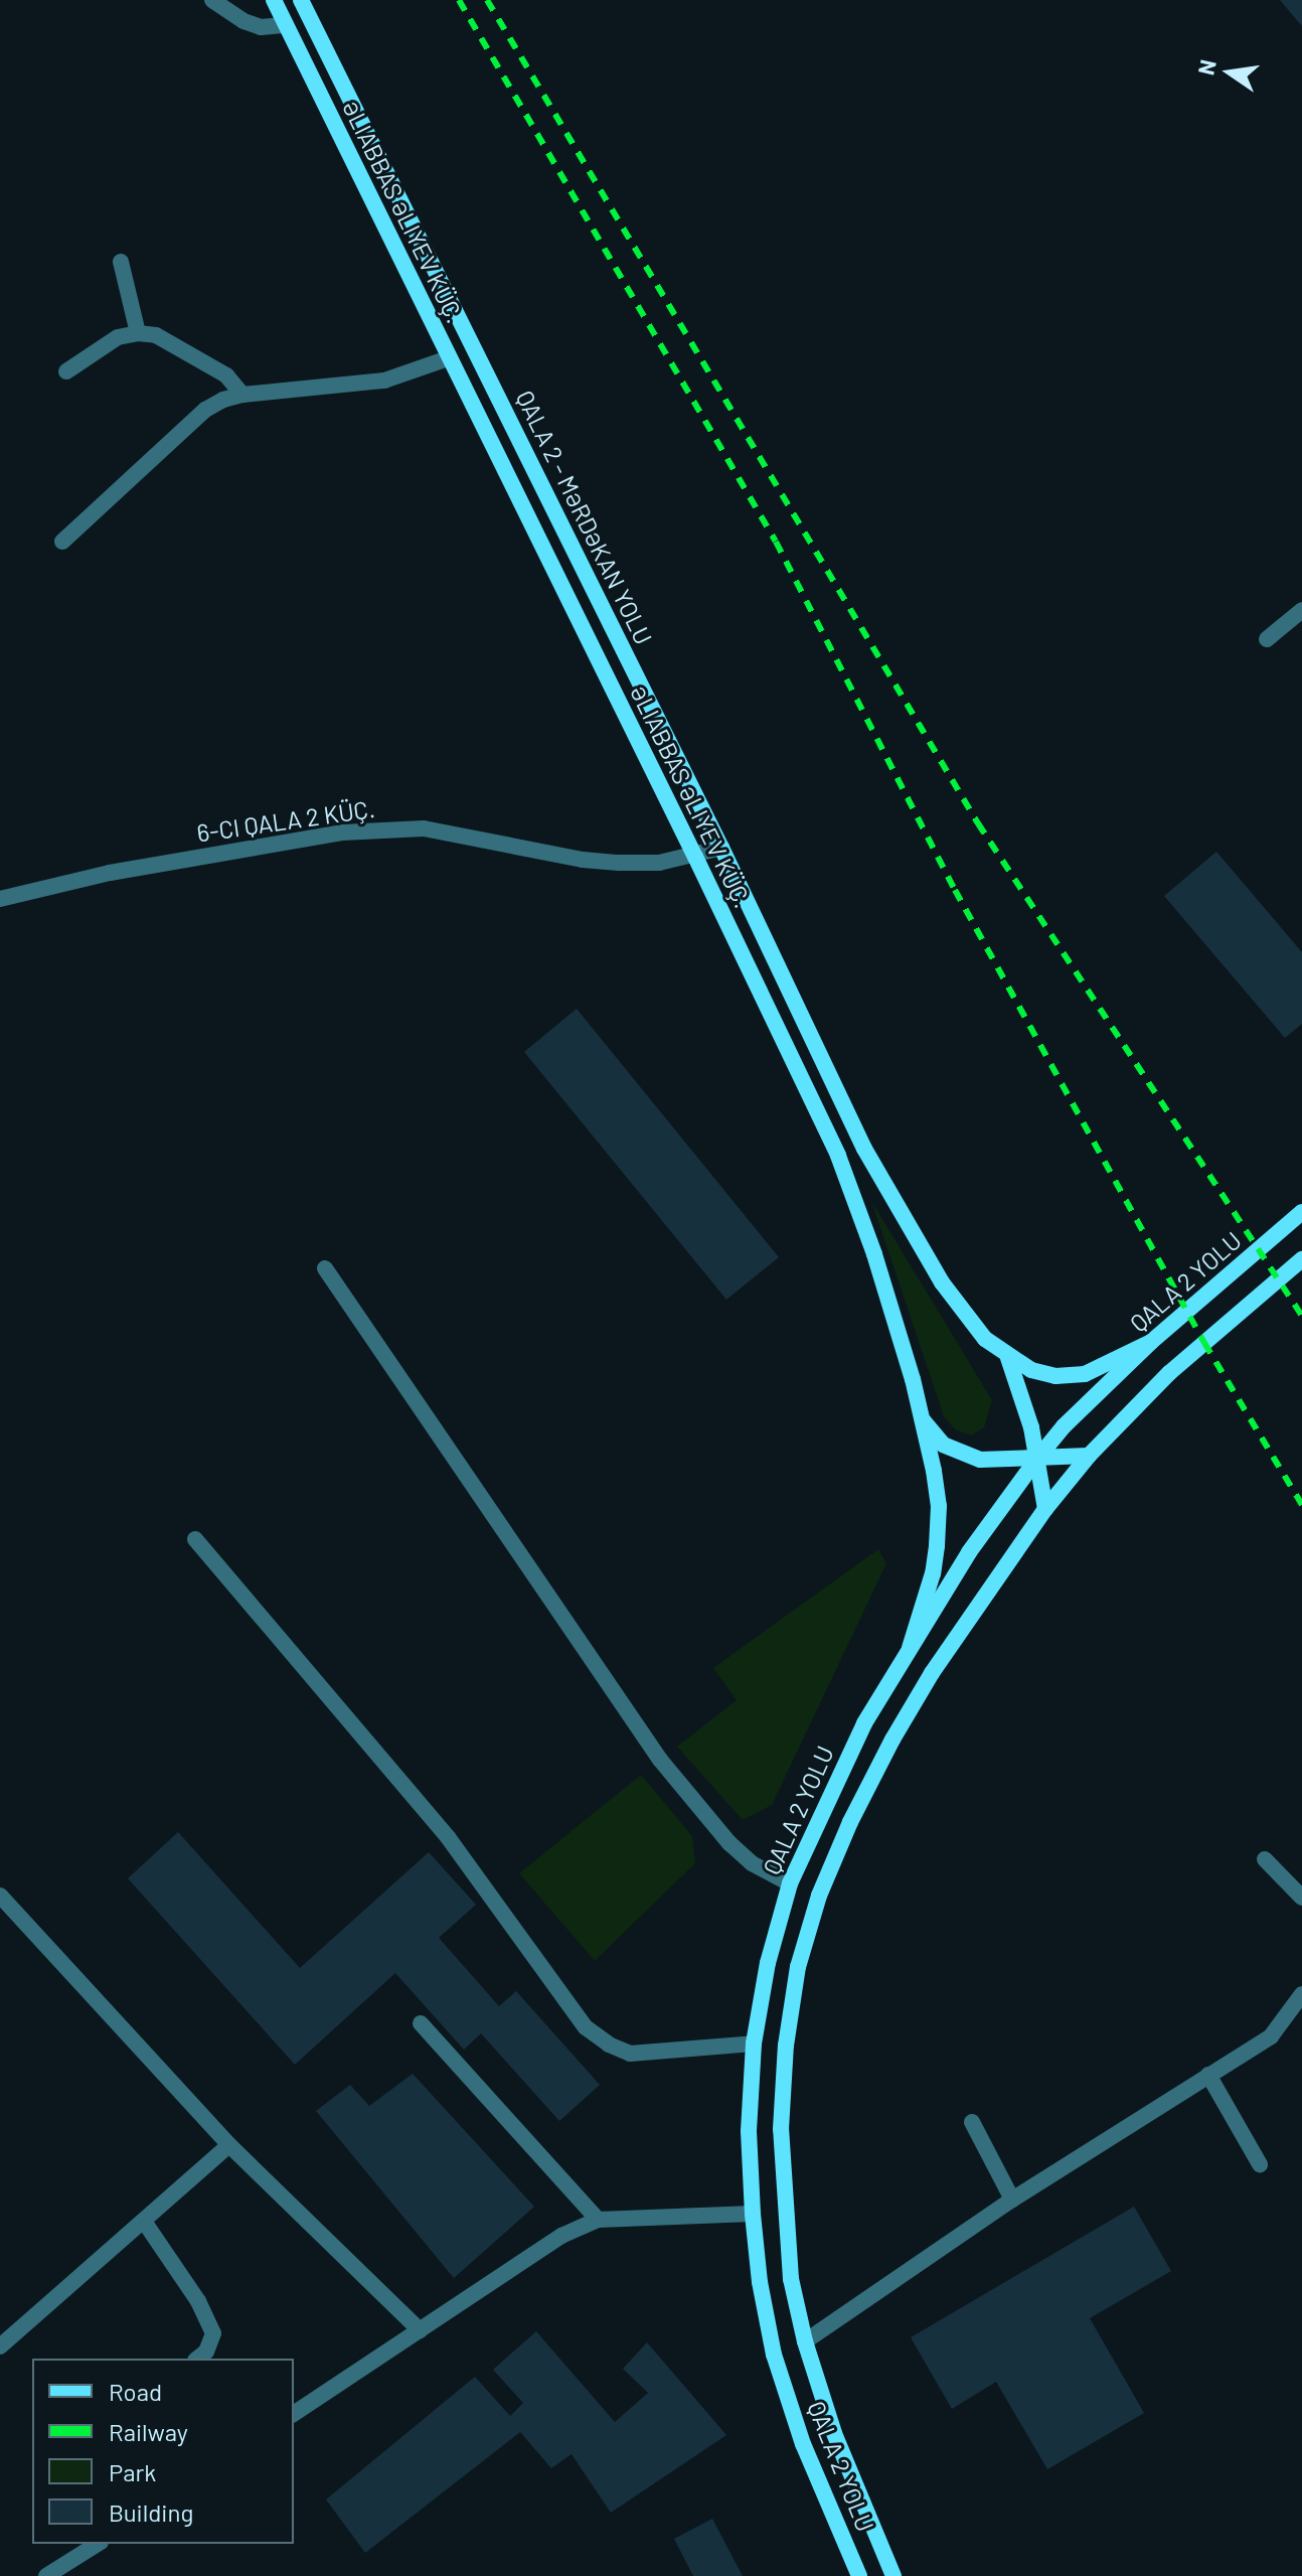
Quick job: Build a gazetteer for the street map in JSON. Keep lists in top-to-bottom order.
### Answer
{
  "streets": {
    "main road": ["ƏLIABBAS ƏLIYEV KÜÇ.", "QALA 2 - MƏRDƏKAN YOLU", "QALA 2 YOLU"]
  },
  "crossings": [
    ["ƏLIABBAS ƏLIYEV KÜÇ.", "QALA 2 YOLU"]
  ],
  "legend": [
    "Road",
    "Railway",
    "Park",
    "Building"
  ],
  "north": "left"
}
